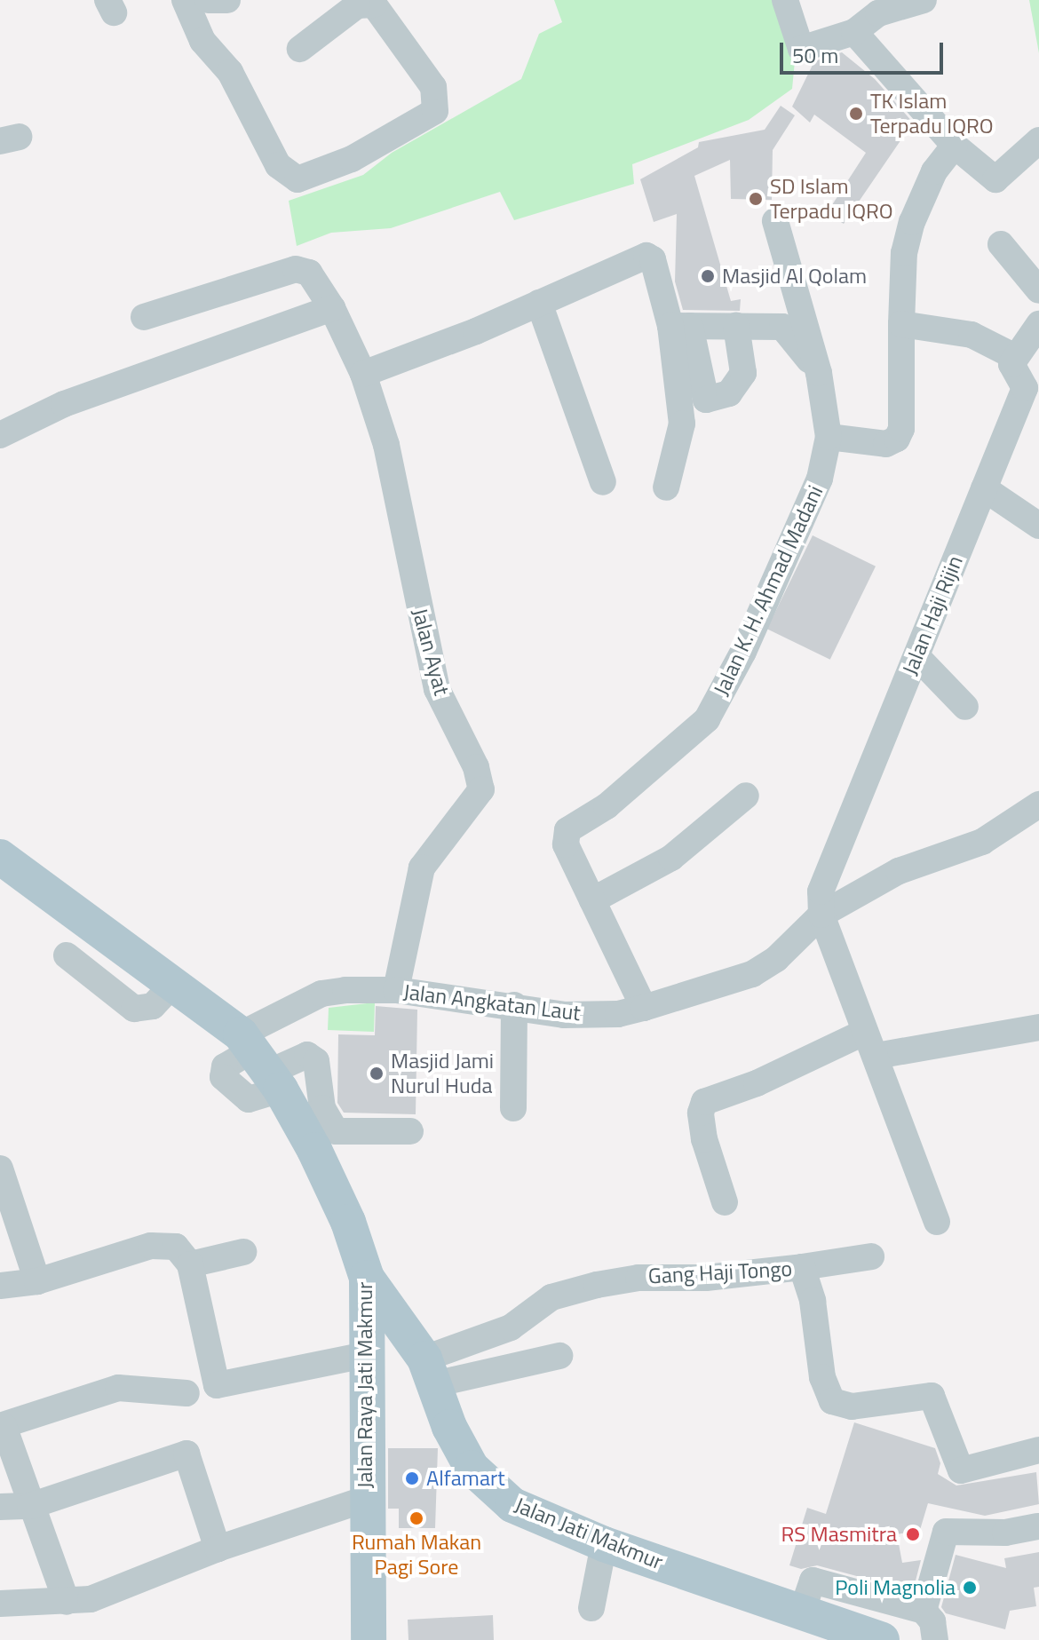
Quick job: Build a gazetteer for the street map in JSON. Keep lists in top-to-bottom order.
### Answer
{
  "streets": {
    "main road": ["Jalan Raya Jati Makmur", "Jalan Jati Makmur"],
    "street": [
      "Jalan K. H. Ahmad Madani",
      "Jalan Haji Rijin",
      "Jalan Ayat",
      "Jalan Angkatan Laut",
      "Gang Haji Tongo"
    ]
  },
  "crossings": [
    ["Jalan K. H. Ahmad Madani", "Jalan Angkatan Laut"],
    ["Jalan Haji Rijin", "Jalan Angkatan Laut"],
    ["Jalan Ayat", "Jalan Angkatan Laut"],
    ["Jalan Angkatan Laut", "Jalan Raya Jati Makmur"],
    ["Gang Haji Tongo", "Jalan Jati Makmur"],
    ["Jalan Raya Jati Makmur", "Jalan Jati Makmur"]
  ],
  "places": [
    "TK Islam Terpadu IQRO",
    "SD Islam Terpadu IQRO",
    "Masjid Al Qolam",
    "Masjid Jami Nurul Huda",
    "Alfamart",
    "Rumah Makan Pagi Sore",
    "RS Masmitra",
    "Poli Magnolia"
  ],
  "scale_bar": "50 m"
}
